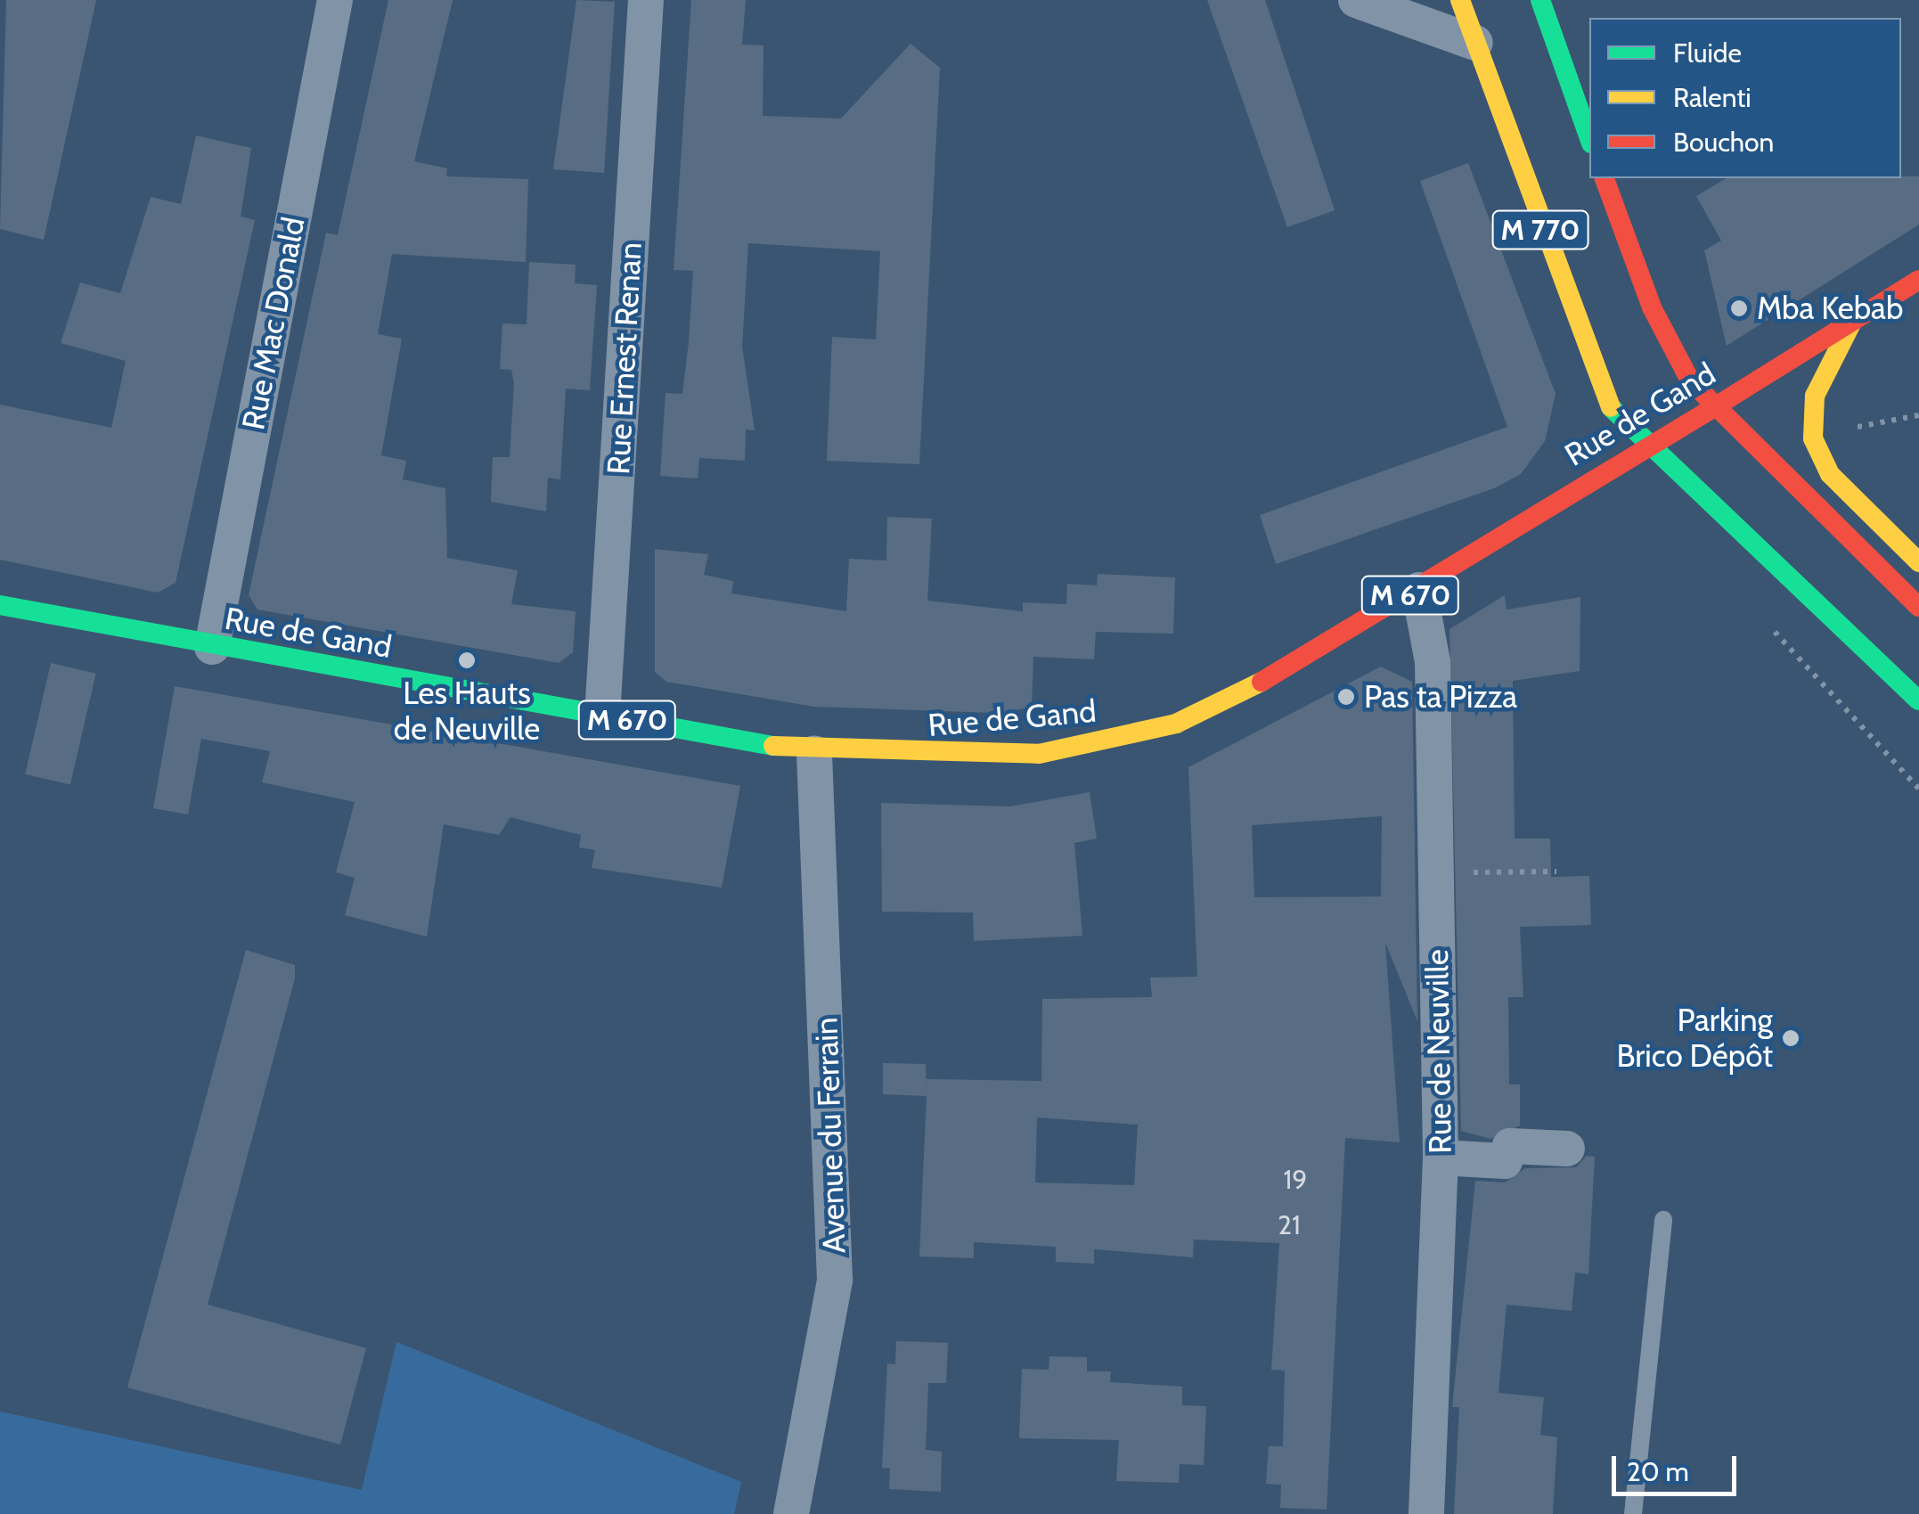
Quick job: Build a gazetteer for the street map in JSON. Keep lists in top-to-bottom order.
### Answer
{
  "streets": {
    "main road": ["M 770", "Rue de Gand", "M 670"],
    "street": [
      "Rue Mac Donald",
      "Rue Ernest Renan",
      "Rue de Neuville",
      "Avenue du Ferrain"
    ]
  },
  "crossings": [
    ["M 770", "Rue de Gand"],
    ["Rue Mac Donald", "Rue de Gand"],
    ["Rue Ernest Renan", "Rue de Gand"],
    ["Rue de Gand", "Rue de Neuville"],
    ["Rue de Gand", "Avenue du Ferrain"]
  ],
  "places": [
    "Mba Kebab",
    "Les Hauts de Neuville",
    "Pas ta Pizza",
    "Parking Brico Dépôt"
  ],
  "house_numbers": ["19", "21"],
  "legend": ["Fluide", "Ralenti", "Bouchon"],
  "scale_bar": "20 m"
}
